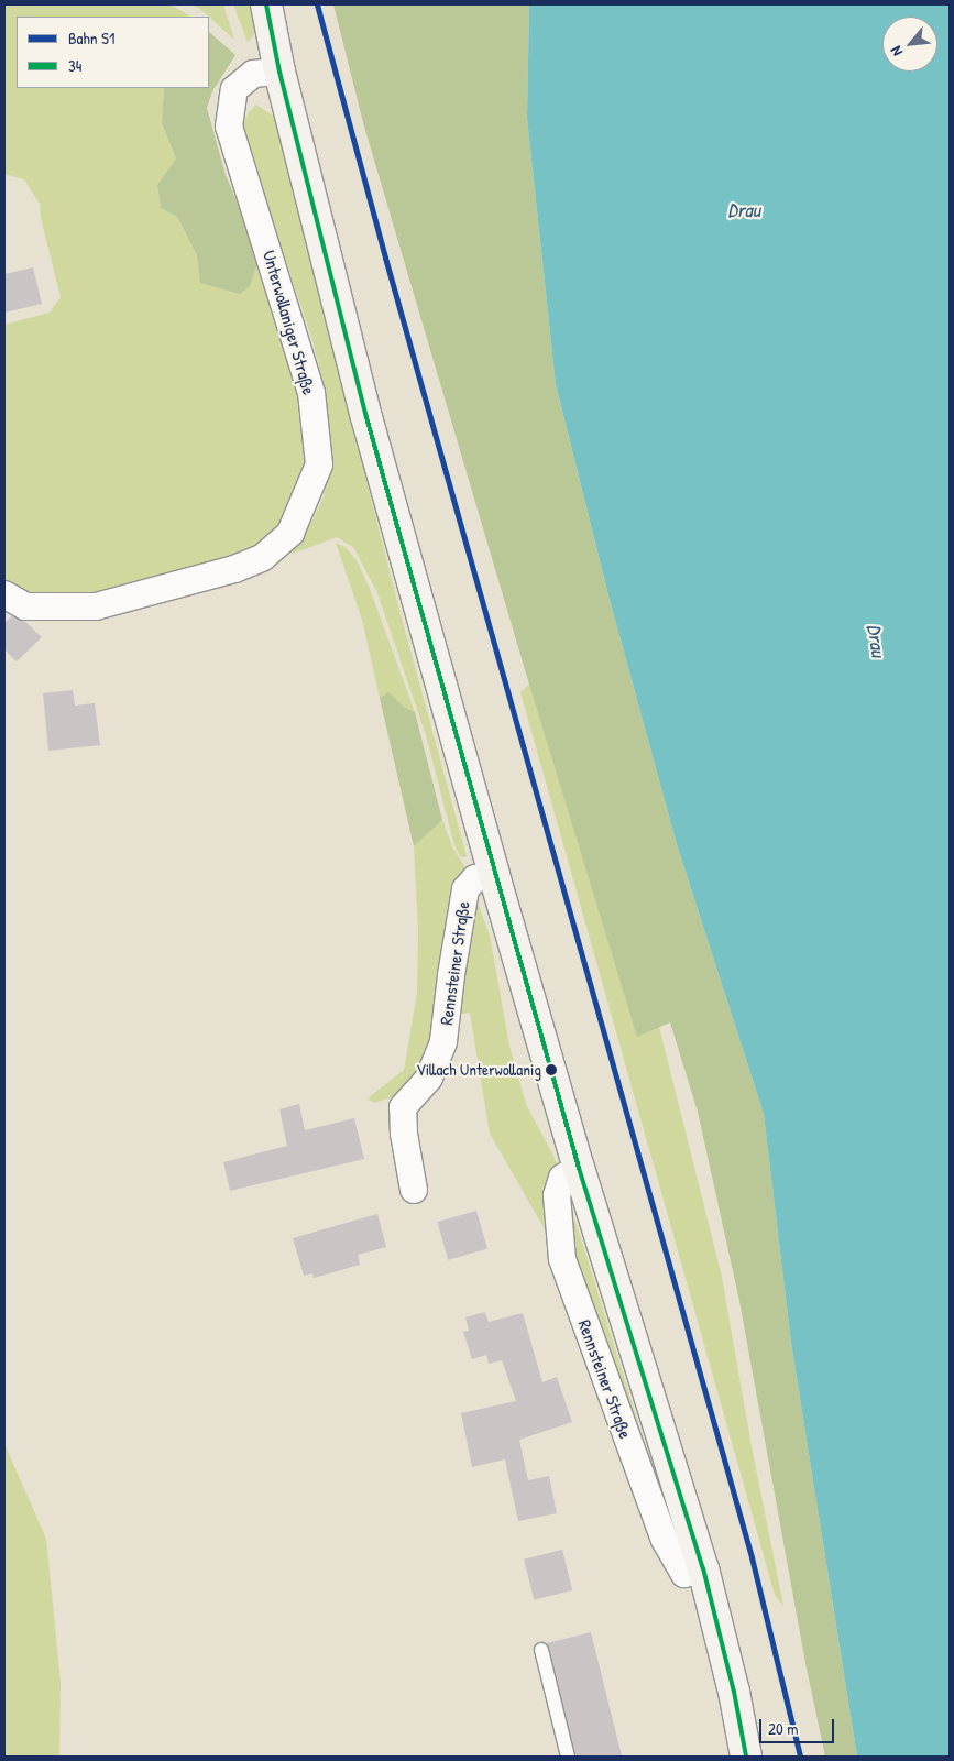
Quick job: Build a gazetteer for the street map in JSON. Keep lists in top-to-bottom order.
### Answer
{
  "streets": {
    "main road": ["Rennsteiner Straße"],
    "street": ["Unterwollaniger Straße"]
  },
  "crossings": [
    ["Unterwollaniger Straße", "Rennsteiner Straße"]
  ],
  "water": ["Drau"],
  "places": ["Villach Unterwollanig"],
  "lines": ["rail line S1", "transit line 34"],
  "legend": ["Bahn S1", "34"],
  "scale_bar": "20 m",
  "north": "bottom left"
}
